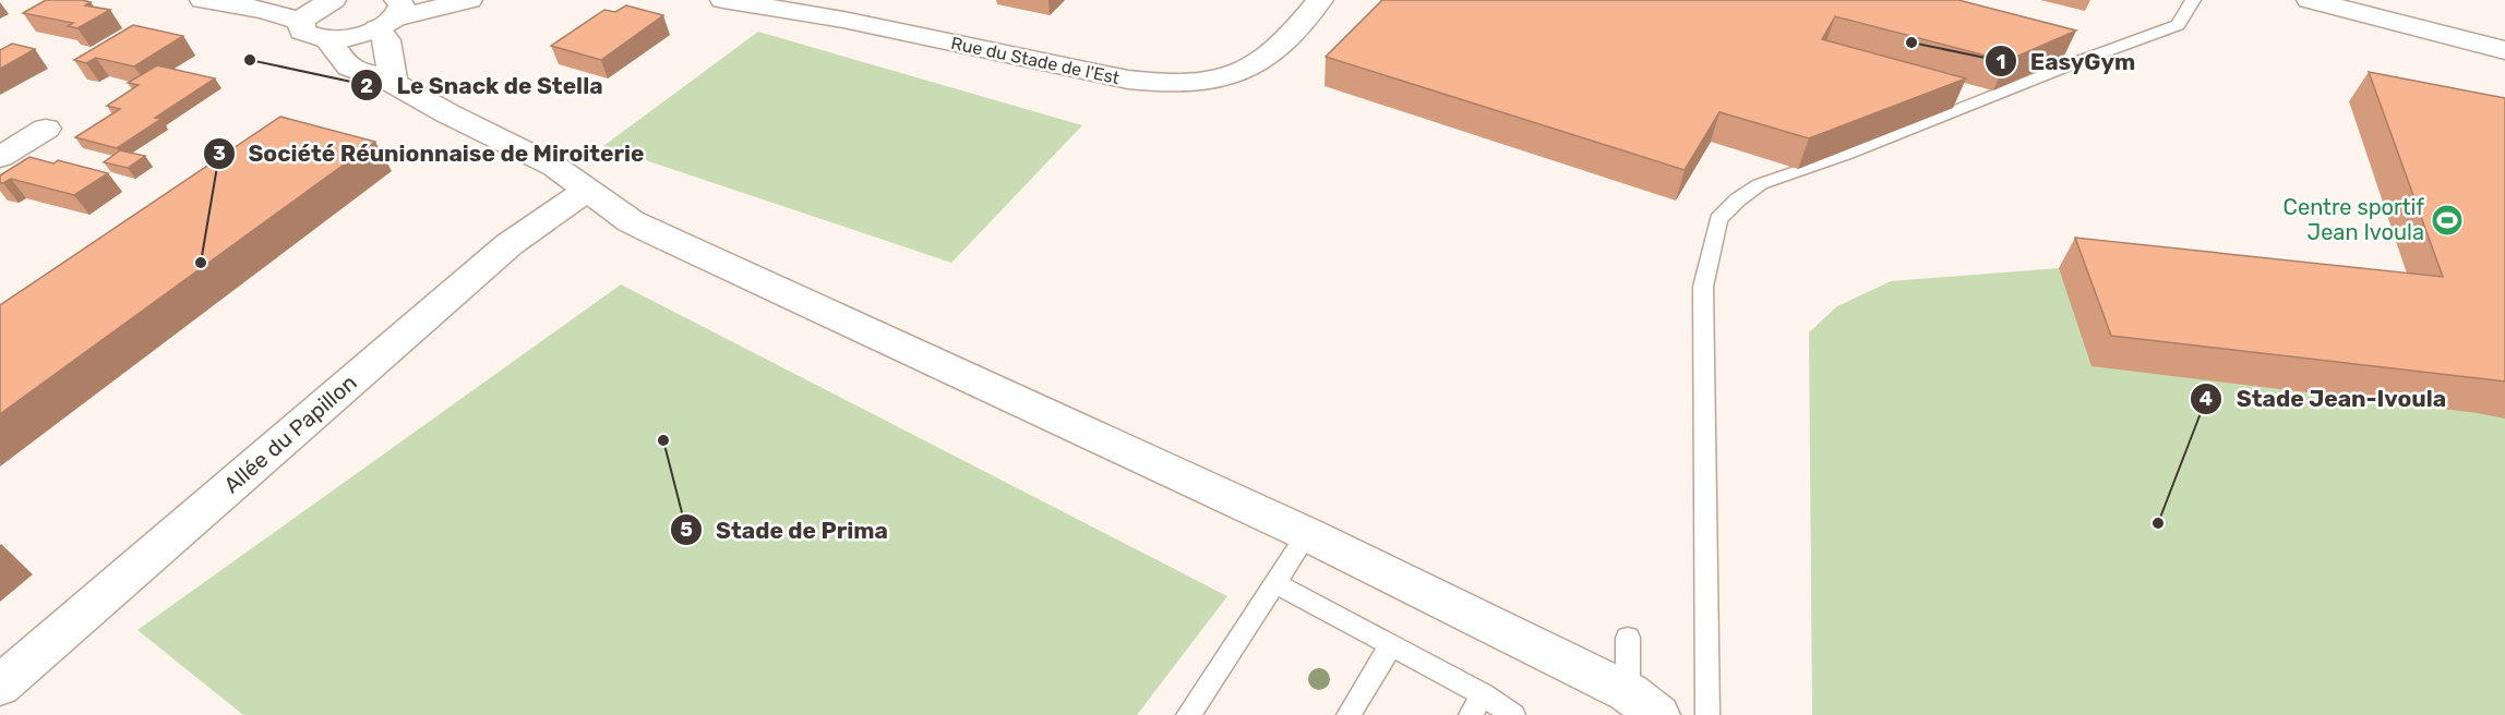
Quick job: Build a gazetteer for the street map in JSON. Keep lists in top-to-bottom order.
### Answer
{
  "streets": {
    "street": ["Rue du Stade de l'Est", "Allée du Papillon"]
  },
  "places": {
    "other": [
      "EasyGym",
      "Le Snack de Stella",
      "Société Réunionnaise de Miroiterie",
      "Stade de Prima",
      "Stade Jean-Ivoula"
    ],
    "sports": ["Centre sportif Jean Ivoula"]
  }
}
